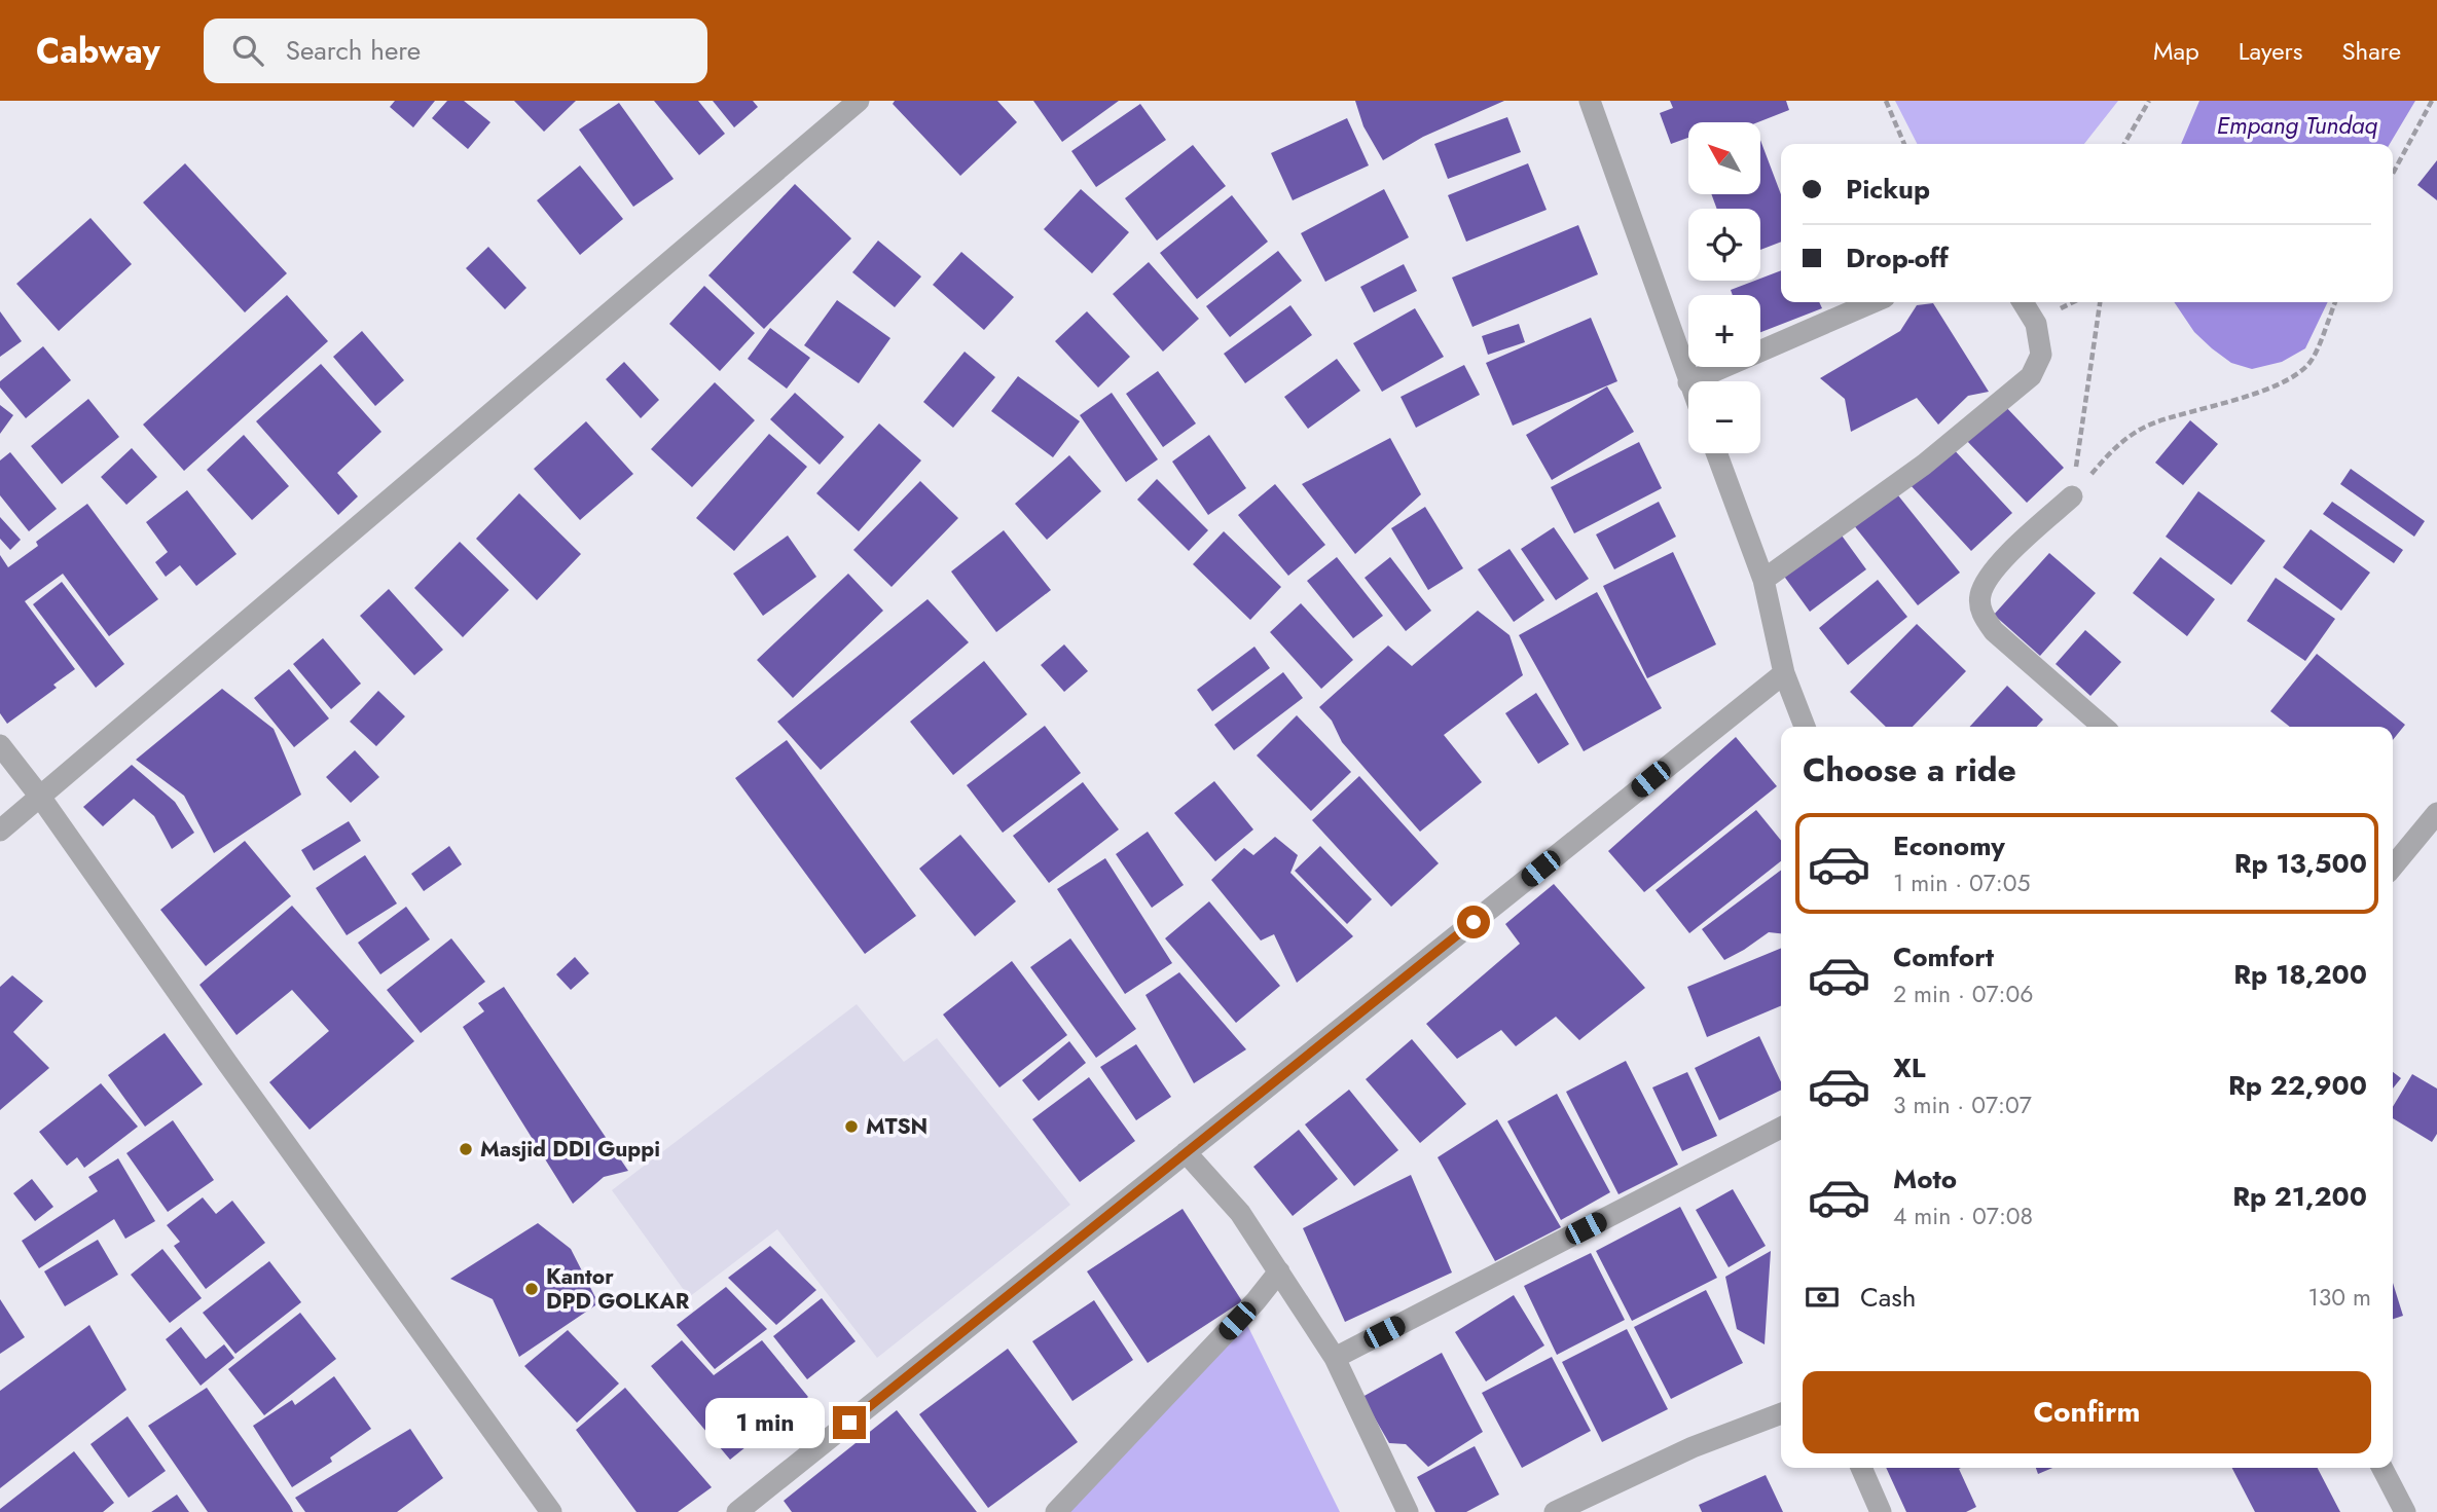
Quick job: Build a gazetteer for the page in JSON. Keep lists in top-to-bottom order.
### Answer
{
  "water": ["Empang Tundaq"],
  "places": ["MTSN", "Masjid DDI Guppi", "Kantor DPD GOLKAR"],
  "north": "top left",
  "page": {
    "header": "Cabway",
    "search": "Search here",
    "nav": ["Map", "Layers", "Share"],
    "map_buttons": ["+", "−"],
    "banner": ["Pickup", "Drop-off"],
    "heading": "Choose a ride",
    "list": [
      {
        "name": "Economy",
        "note": "1 min · 07:05",
        "value": "Rp 13,500"
      },
      {
        "name": "Comfort",
        "note": "2 min · 07:06",
        "value": "Rp 18,200"
      },
      {
        "name": "XL",
        "note": "3 min · 07:07",
        "value": "Rp 22,900"
      },
      {
        "name": "Moto",
        "note": "4 min · 07:08",
        "value": "Rp 21,200"
      }
    ],
    "pay": ["Cash", "130 m"],
    "buttons": "Confirm",
    "bubble": "1 min"
  }
}
